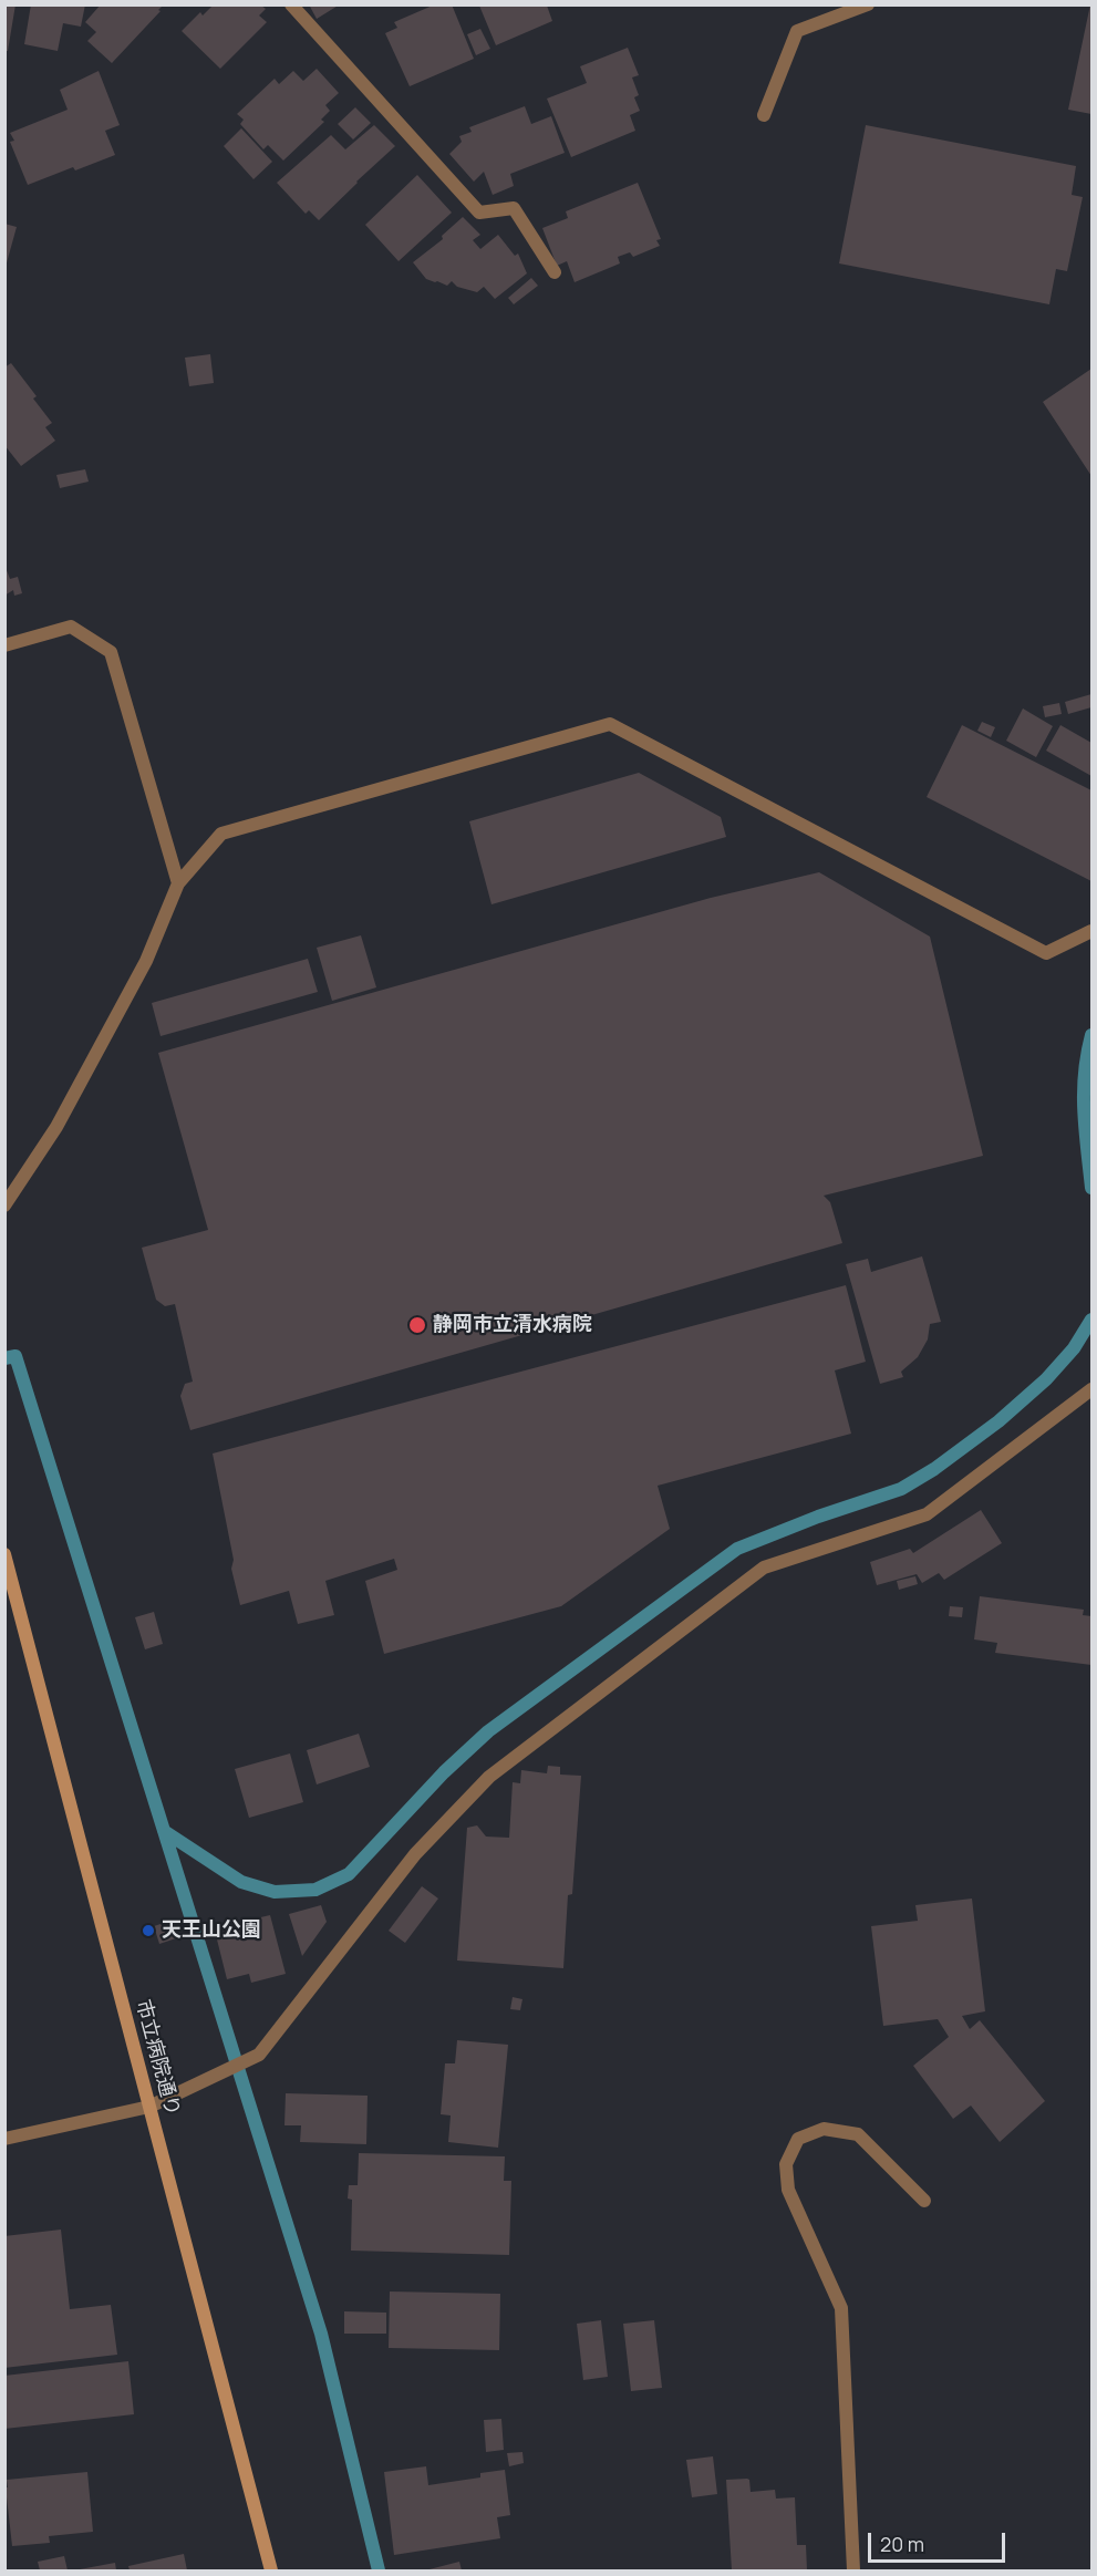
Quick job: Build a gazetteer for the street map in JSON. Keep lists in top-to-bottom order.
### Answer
{
  "streets": {
    "main road": ["市立病院通り"]
  },
  "places": ["静岡市立清水病院", "天王山公園"],
  "scale_bar": "20 m"
}
